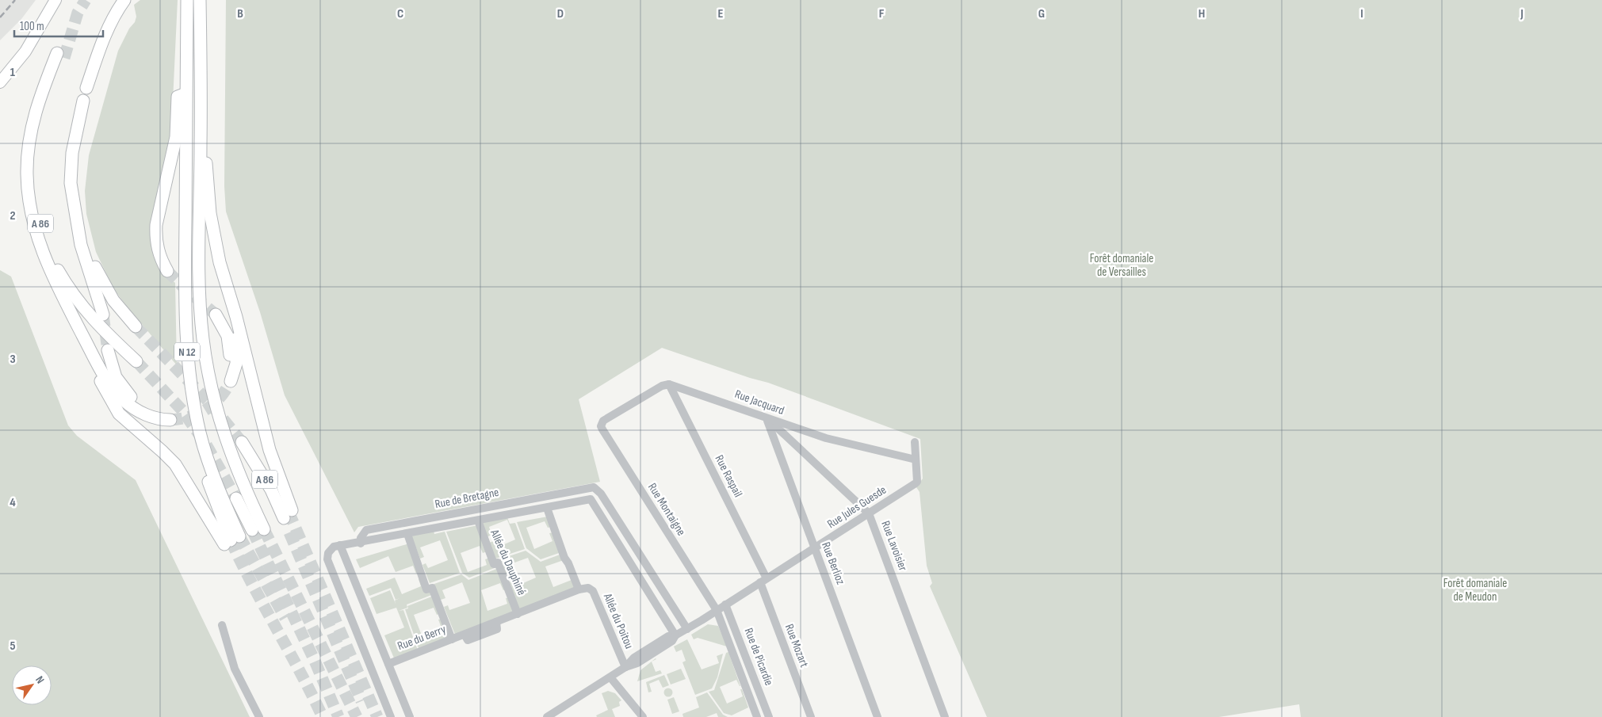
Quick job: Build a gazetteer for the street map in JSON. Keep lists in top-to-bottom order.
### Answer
{
  "streets": {
    "highway": ["A 86", "N 12"],
    "street": [
      "Rue Jacquard",
      "Rue Raspail",
      "Rue de Bretagne",
      "Rue Jules Guesde",
      "Rue Montaigne",
      "Rue Lavoisier",
      "Allée du Dauphiné",
      "Rue Berlioz",
      "Allée du Poitou",
      "Rue du Berry",
      "Rue Mozart",
      "Rue de Picardie"
    ]
  },
  "crossings": [
    ["A 86", "N 12"],
    ["Rue Jacquard", "Rue Raspail"],
    ["Rue Jacquard", "Rue Jules Guesde"],
    ["Rue Jacquard", "Rue Montaigne"],
    ["Rue Jacquard", "Rue Lavoisier"],
    ["Rue Jacquard", "Rue Berlioz"],
    ["Rue Raspail", "Rue Jules Guesde"],
    ["Rue Raspail", "Rue Montaigne"],
    ["Rue Raspail", "Rue Mozart"],
    ["Rue de Bretagne", "Allée du Dauphiné"],
    ["Rue Jules Guesde", "Rue Montaigne"],
    ["Rue Jules Guesde", "Rue Lavoisier"],
    ["Rue Jules Guesde", "Rue Berlioz"],
    ["Rue Jules Guesde", "Allée du Poitou"],
    ["Rue Jules Guesde", "Rue Mozart"],
    ["Rue Jules Guesde", "Rue de Picardie"],
    ["Rue Lavoisier", "Rue Berlioz"],
    ["Allée du Dauphiné", "Rue du Berry"],
    ["Allée du Poitou", "Rue du Berry"]
  ],
  "parks": ["Forêt domaniale de Versailles", "Forêt domaniale de Meudon"],
  "scale_bar": "100 m",
  "north": "top right",
  "grid": {
    "columns": [
      "B",
      "C",
      "D",
      "E",
      "F",
      "G",
      "H",
      "I",
      "J"
    ],
    "rows": [
      "1",
      "2",
      "3",
      "4",
      "5"
    ]
  }
}
